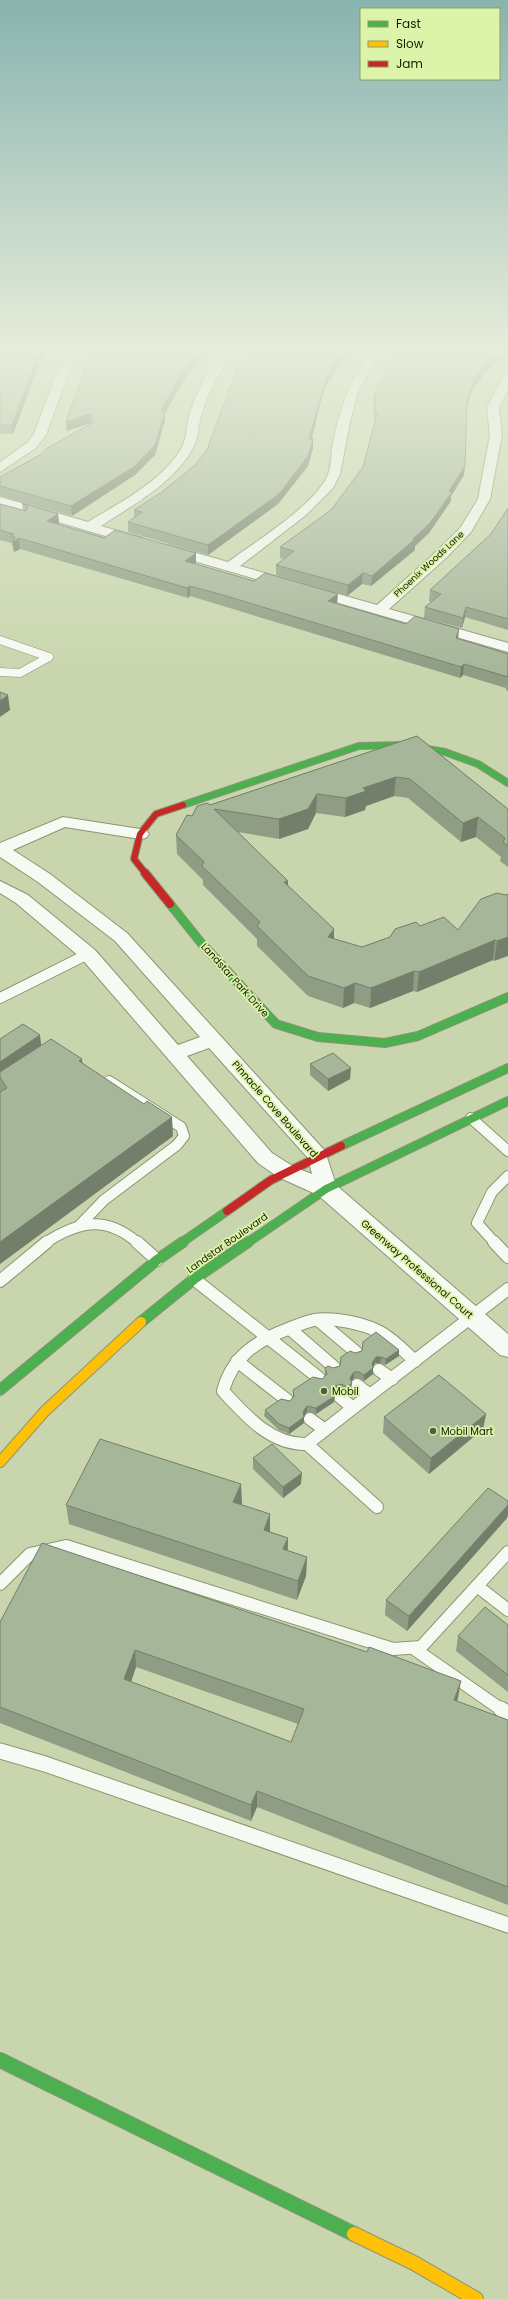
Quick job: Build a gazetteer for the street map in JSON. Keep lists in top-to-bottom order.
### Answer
{
  "streets": {
    "main road": ["Landstar Park Drive", "Landstar Boulevard"],
    "street": ["Phoenix Woods Lane", "Pinnacle Cove Boulevard", "Greenway Professional Court"]
  },
  "crossings": [
    ["Pinnacle Cove Boulevard", "Landstar Boulevard"],
    ["Pinnacle Cove Boulevard", "Greenway Professional Court"],
    ["Landstar Boulevard", "Greenway Professional Court"]
  ],
  "places": ["Mobil", "Mobil Mart"],
  "legend": ["Fast", "Slow", "Jam"]
}
